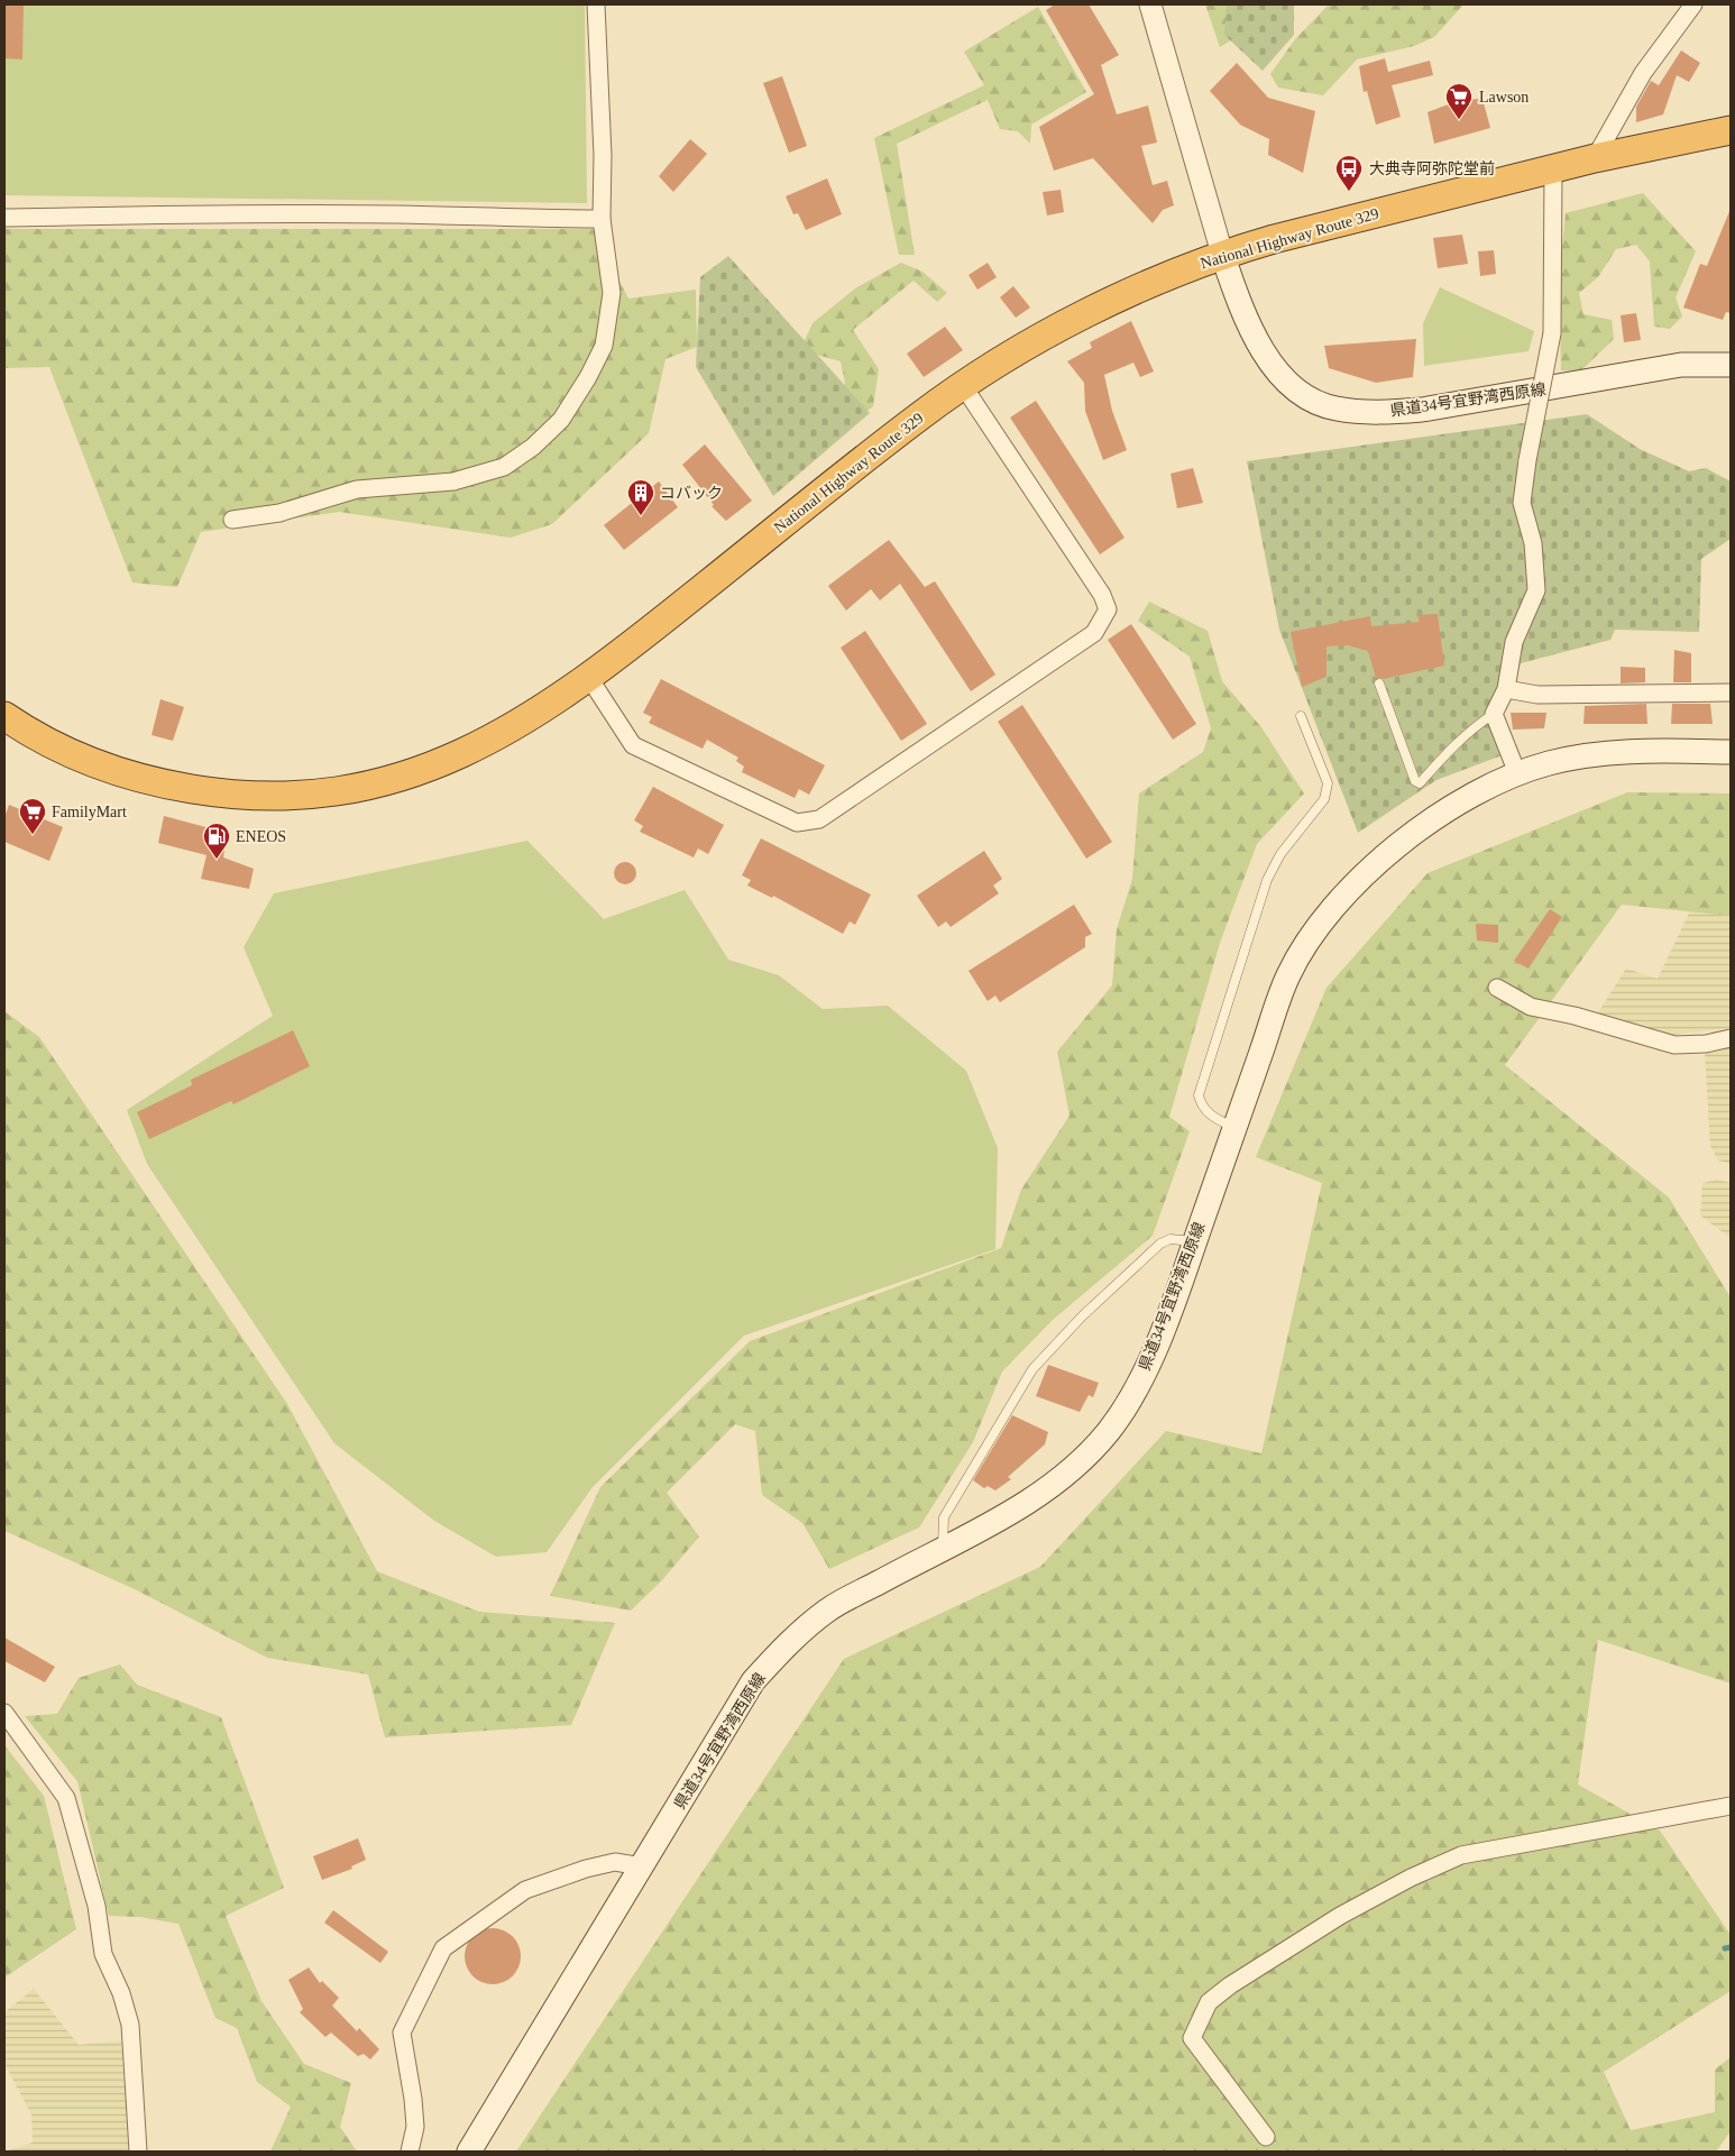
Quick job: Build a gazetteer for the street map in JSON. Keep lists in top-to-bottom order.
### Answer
{
  "streets": {
    "highway": ["National Highway Route 329"],
    "main road": ["県道34号宜野湾西原線"]
  },
  "crossings": [
    ["National Highway Route 329", "県道34号宜野湾西原線"]
  ],
  "places": {
    "supermarket": ["Lawson", "FamilyMart"],
    "bus stop": ["大典寺阿弥陀堂前"],
    "building": ["コバック"],
    "fuel station": ["ENEOS"]
  }
}
